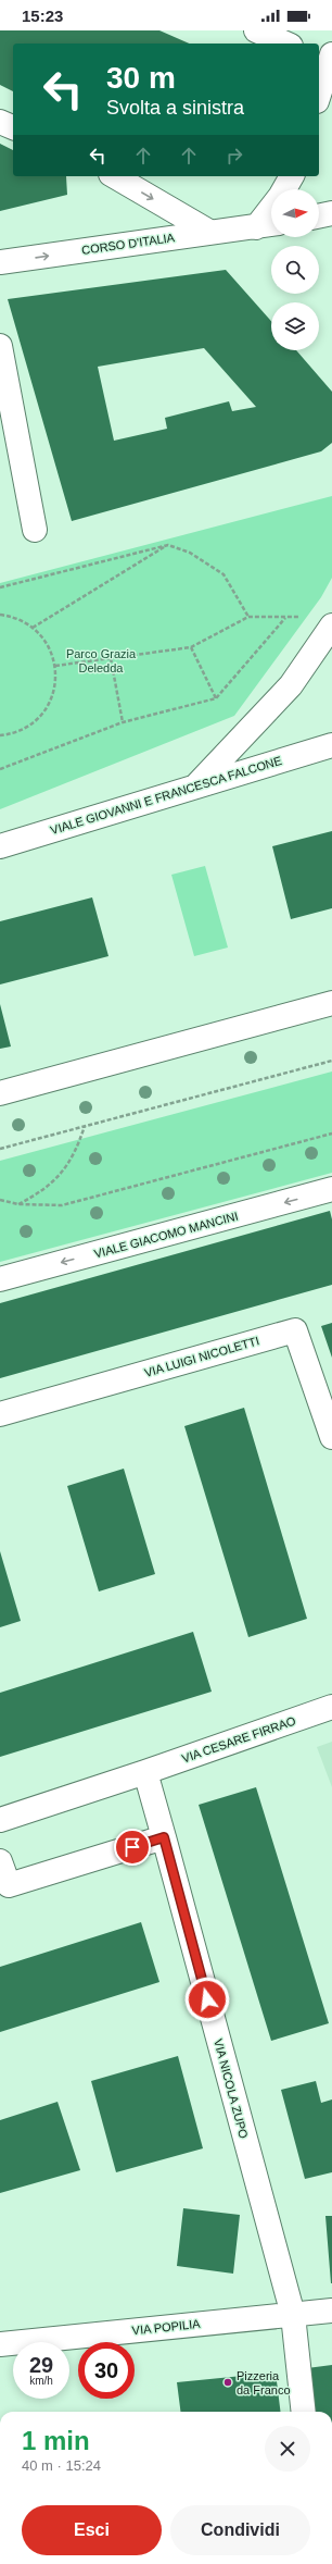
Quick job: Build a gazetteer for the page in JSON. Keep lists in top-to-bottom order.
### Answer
{
  "streets": {
    "street": [
      "CORSO D'ITALIA",
      "VIALE GIOVANNI E FRANCESCA FALCONE",
      "VIALE GIACOMO MANCINI",
      "VIA LUIGI NICOLETTI",
      "VIA CESARE FIRRAO",
      "VIA NICOLA ZUPO",
      "VIA POPILIA"
    ]
  },
  "crossings": [
    ["VIA CESARE FIRRAO", "VIA NICOLA ZUPO"],
    ["VIA NICOLA ZUPO", "VIA POPILIA"]
  ],
  "one_way": ["CORSO D'ITALIA"],
  "parks": ["Parco Grazia Deledda"],
  "places": ["Pizzeria da Franco"],
  "north": "right",
  "page": {
    "status": "15:23",
    "turn": ["30 m", "Svolta a sinistra"],
    "speed": "29 km/h",
    "limit": "30",
    "heading": ["1 min", "40 m · 15:24"],
    "buttons": ["Esci", "Condividi"]
  }
}
